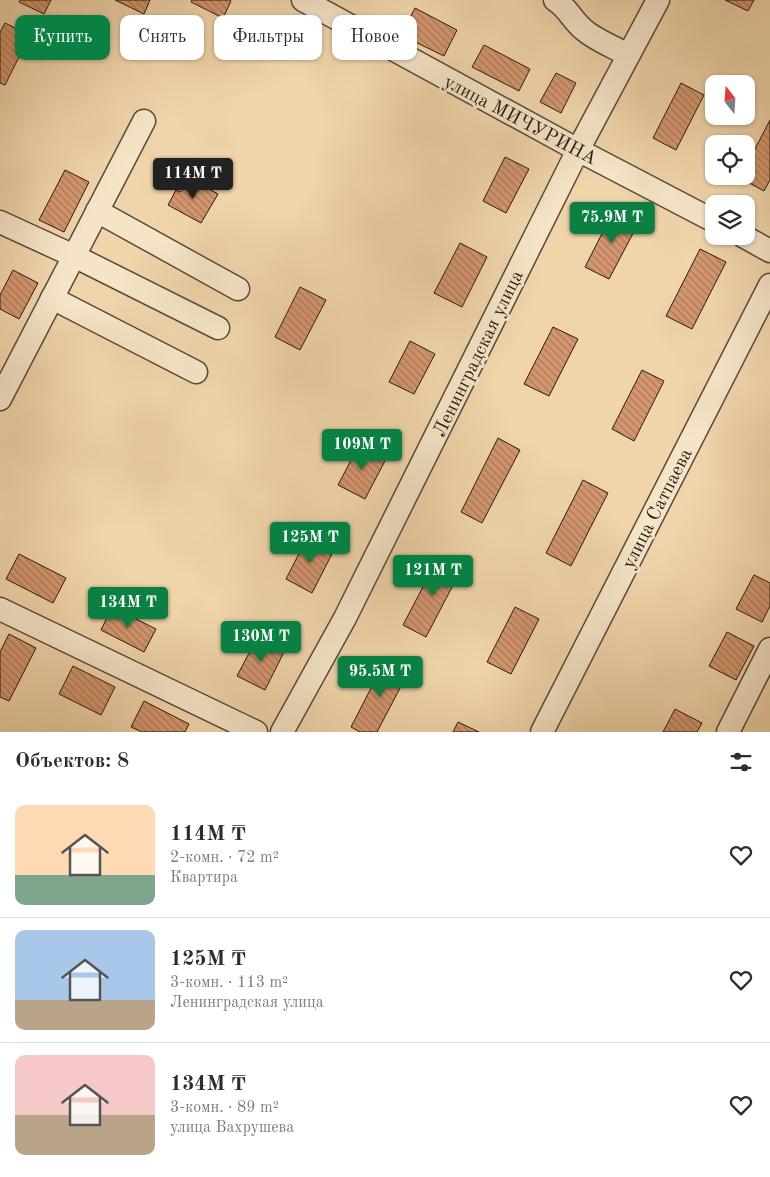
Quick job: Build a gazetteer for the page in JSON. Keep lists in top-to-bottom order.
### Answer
{
  "streets": {
    "street": ["улица МИЧУРИНА", "Ленинградская улица", "улица Сатпаева"]
  },
  "crossings": [
    ["улица МИЧУРИНА", "Ленинградская улица"]
  ],
  "north": "top",
  "page": {
    "chip": [
      "Купить",
      "Снять",
      "Фильтры",
      "Новое"
    ],
    "price": [
      "114M ₸",
      "75.9M ₸",
      "109M ₸",
      "125M ₸",
      "121M ₸",
      "134M ₸",
      "130M ₸",
      "95.5M ₸"
    ],
    "heading": "Объектов: 8",
    "list": [
      {
        "name": "114M ₸",
        "note": "2-комн. · 72 m² · Квартира"
      },
      {
        "name": "125M ₸",
        "note": "3-комн. · 113 m² · Ленинградская улица"
      },
      {
        "name": "134M ₸",
        "note": "3-комн. · 89 m² · улица Вахрушева"
      }
    ]
  }
}
